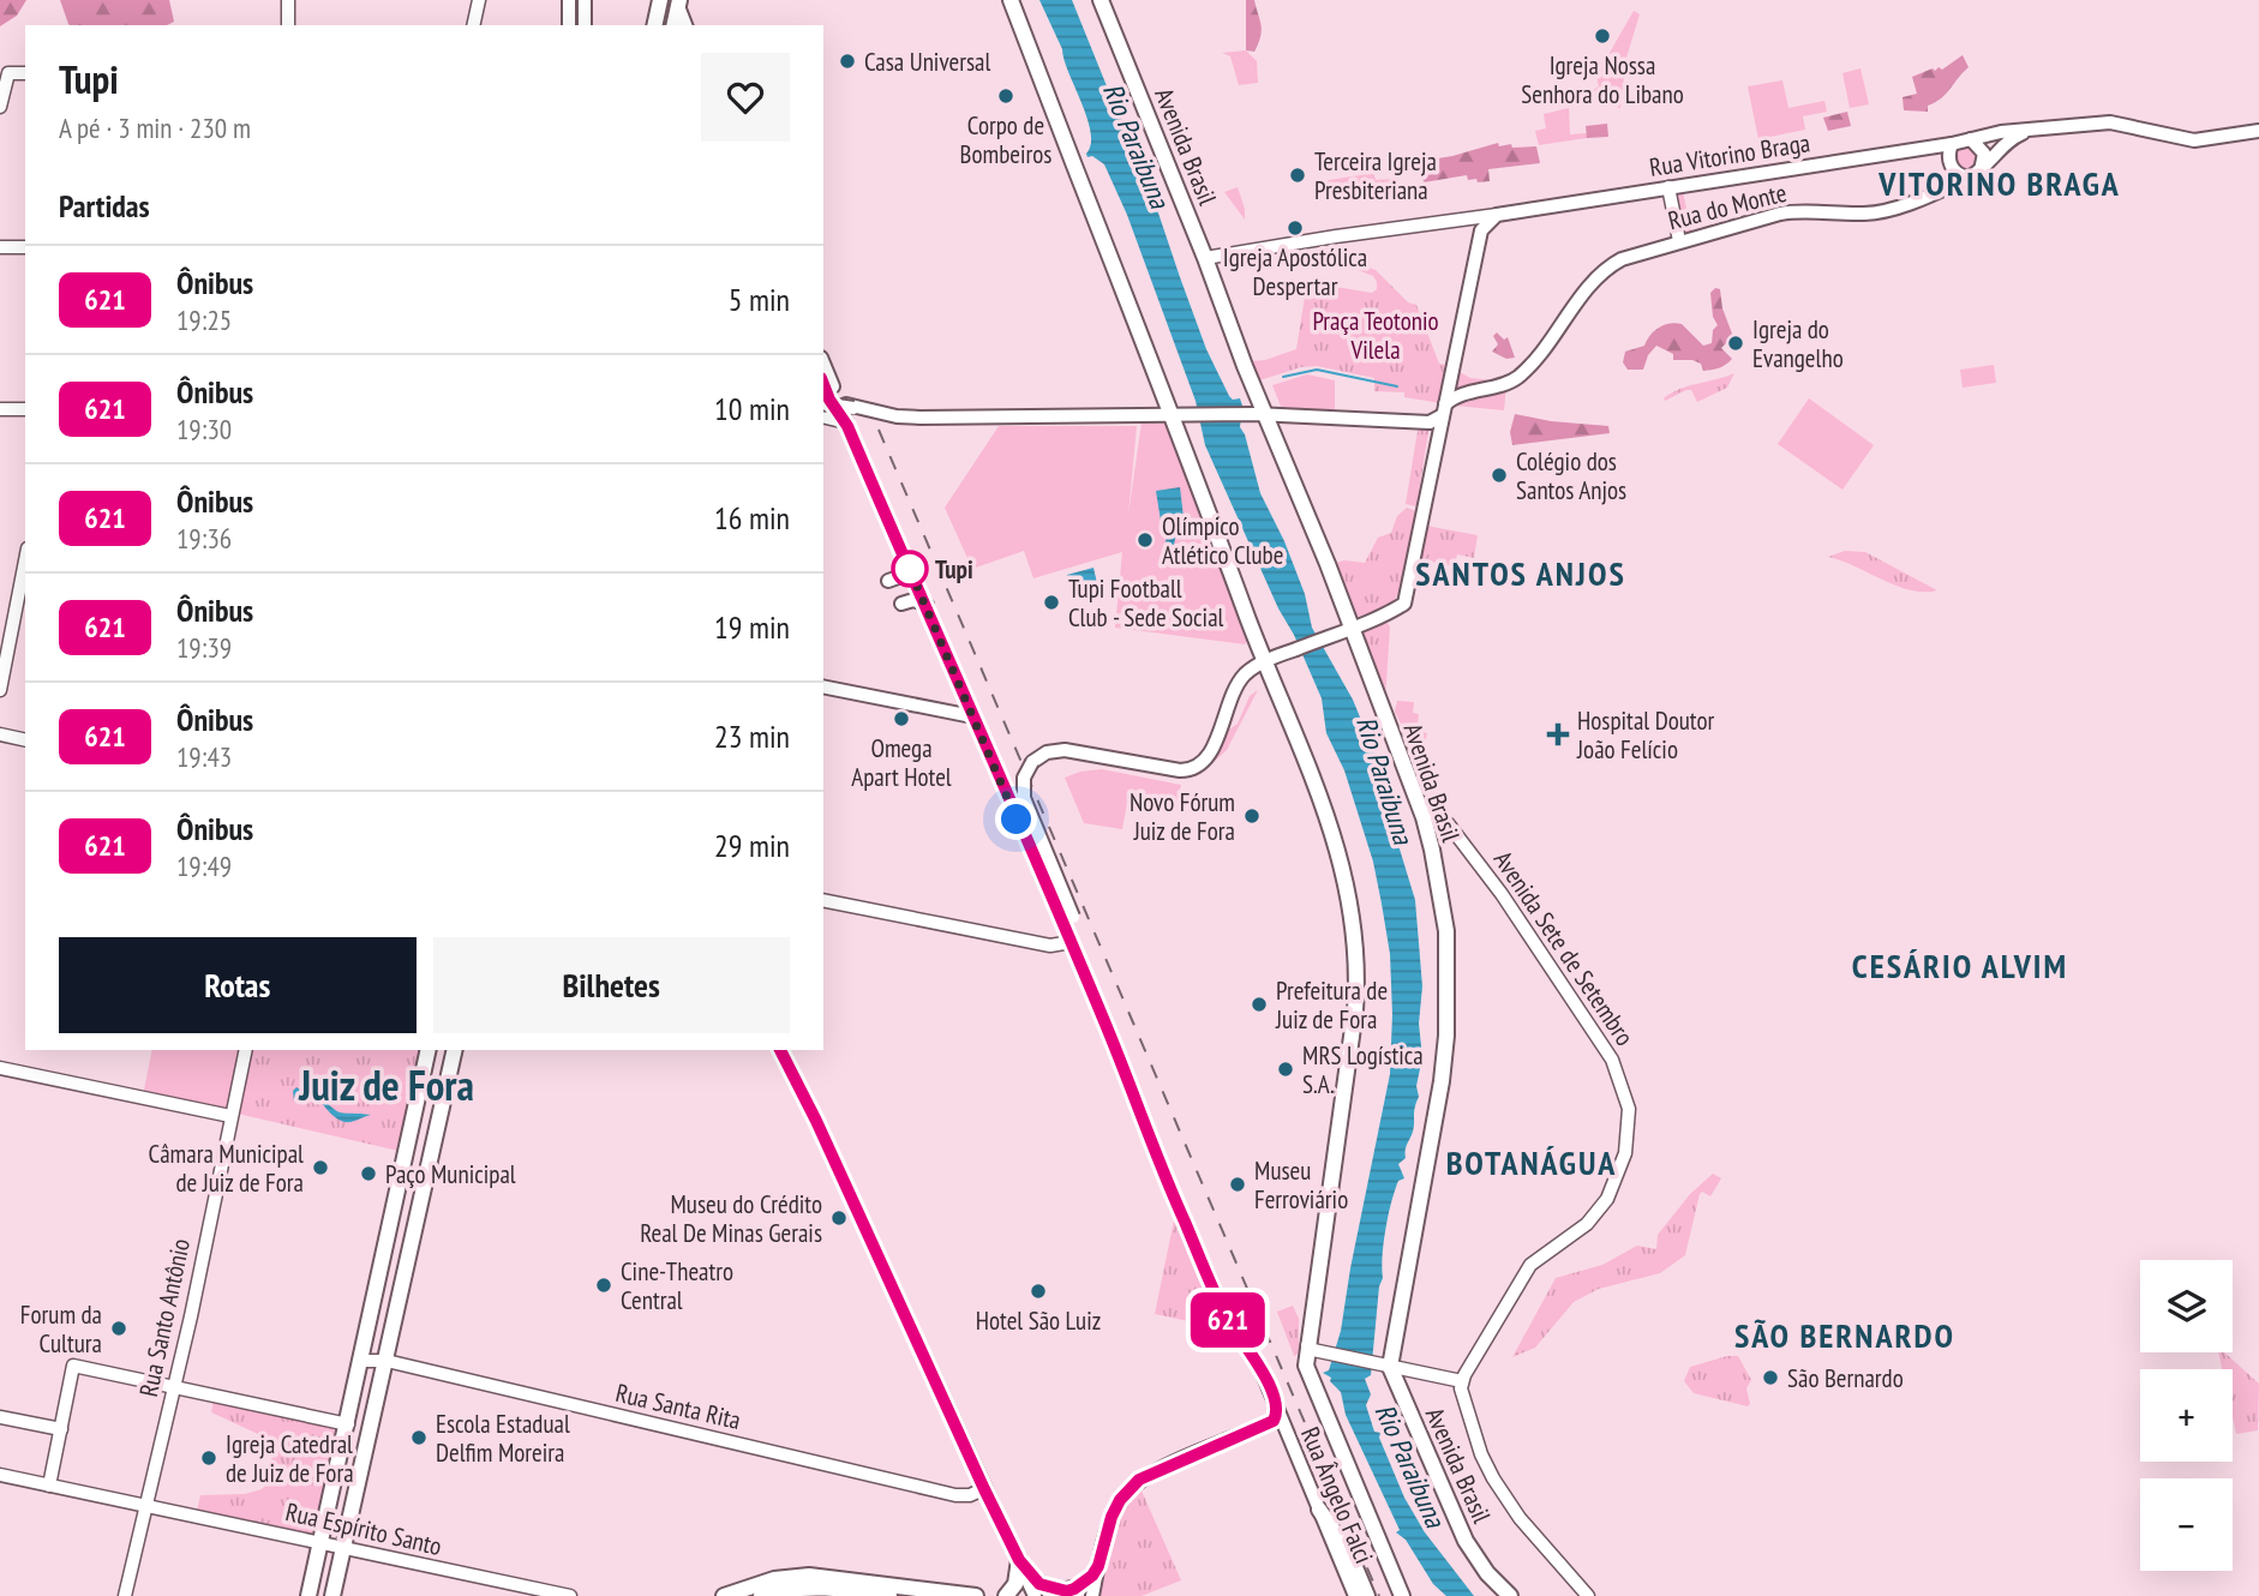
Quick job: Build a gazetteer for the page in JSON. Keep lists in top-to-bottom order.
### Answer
{
  "streets": {
    "main road": [
      "Avenida Brasil",
      "Rua Vitorino Braga",
      "Rua do Monte",
      "Rua Ângelo Falci"
    ],
    "street": [
      "Avenida Sete de Setembro",
      "Rua Santo Antônio",
      "Rua Santa Rita",
      "Rua Espírito Santo"
    ]
  },
  "crossings": [
    ["Avenida Brasil", "Rua Vitorino Braga"],
    ["Avenida Brasil", "Avenida Sete de Setembro"],
    ["Rua Vitorino Braga", "Rua do Monte"],
    ["Rua Santo Antônio", "Rua Espírito Santo"]
  ],
  "districts": [
    "VITORINO BRAGA",
    "SANTOS ANJOS",
    "CESÁRIO ALVIM",
    "Juiz de Fora",
    "BOTANÁGUA",
    "SÃO BERNARDO"
  ],
  "water": ["Rio Paraibuna"],
  "parks": ["Praça Teotonio Vilela"],
  "places": {
    "other": [
      "Igreja Nossa Senhora do Libano",
      "Casa Universal",
      "Corpo de Bombeiros",
      "Terceira Igreja Presbiteriana",
      "Igreja Apostólica Despertar",
      "Igreja do Evangelho",
      "Colégio dos Santos Anjos",
      "Olímpico Atlético Clube",
      "Tupi",
      "Tupi Football Club - Sede Social",
      "Omega Apart Hotel",
      "Novo Fórum Juiz de Fora",
      "Prefeitura de Juiz de Fora",
      "MRS Logística S.A.",
      "Câmara Municipal de Juiz de Fora",
      "Paço Municipal",
      "Museu Ferroviário",
      "Museu do Crédito Real De Minas Gerais",
      "Cine-Theatro Central",
      "Hotel São Luiz",
      "Forum da Cultura",
      "São Bernardo",
      "Escola Estadual Delfim Moreira",
      "Igreja Catedral de Juiz de Fora"
    ],
    "health": ["Hospital Doutor João Felício"]
  },
  "lines": ["bus line 621"],
  "page": {
    "on_map": "621",
    "heading": [
      ["Tupi", "A pé · 3 min · 230 m"],
      "Partidas"
    ],
    "list": [
      {
        "mark": "621",
        "name": "Ônibus",
        "note": "19:25",
        "value": "5 min"
      },
      {
        "mark": "621",
        "name": "Ônibus",
        "note": "19:30",
        "value": "10 min"
      },
      {
        "mark": "621",
        "name": "Ônibus",
        "note": "19:36",
        "value": "16 min"
      },
      {
        "mark": "621",
        "name": "Ônibus",
        "note": "19:39",
        "value": "19 min"
      },
      {
        "mark": "621",
        "name": "Ônibus",
        "note": "19:43",
        "value": "23 min"
      },
      {
        "mark": "621",
        "name": "Ônibus",
        "note": "19:49",
        "value": "29 min"
      }
    ],
    "buttons": ["Rotas", "Bilhetes"],
    "map_buttons": ["+", "−"]
  }
}
